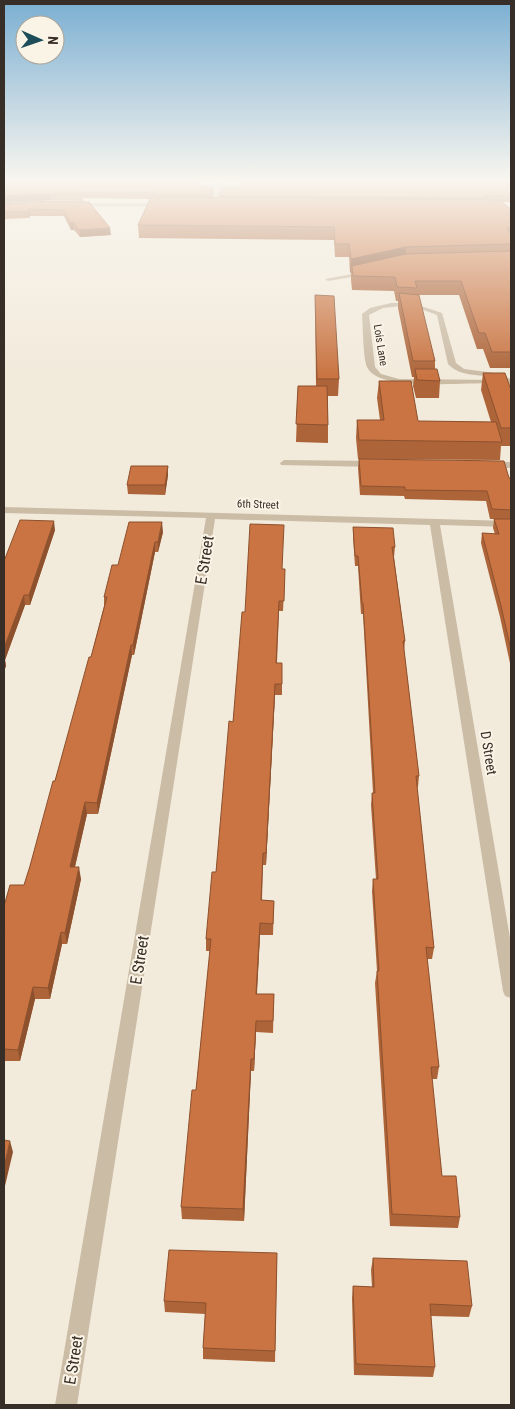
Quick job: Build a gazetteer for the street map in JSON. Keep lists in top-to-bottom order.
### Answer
{
  "streets": {
    "street": [
      "Lois Lane",
      "6th Street",
      "E Street",
      "D Street"
    ]
  },
  "crossings": [
    ["6th Street", "E Street"],
    ["6th Street", "D Street"]
  ],
  "north": "right"
}
